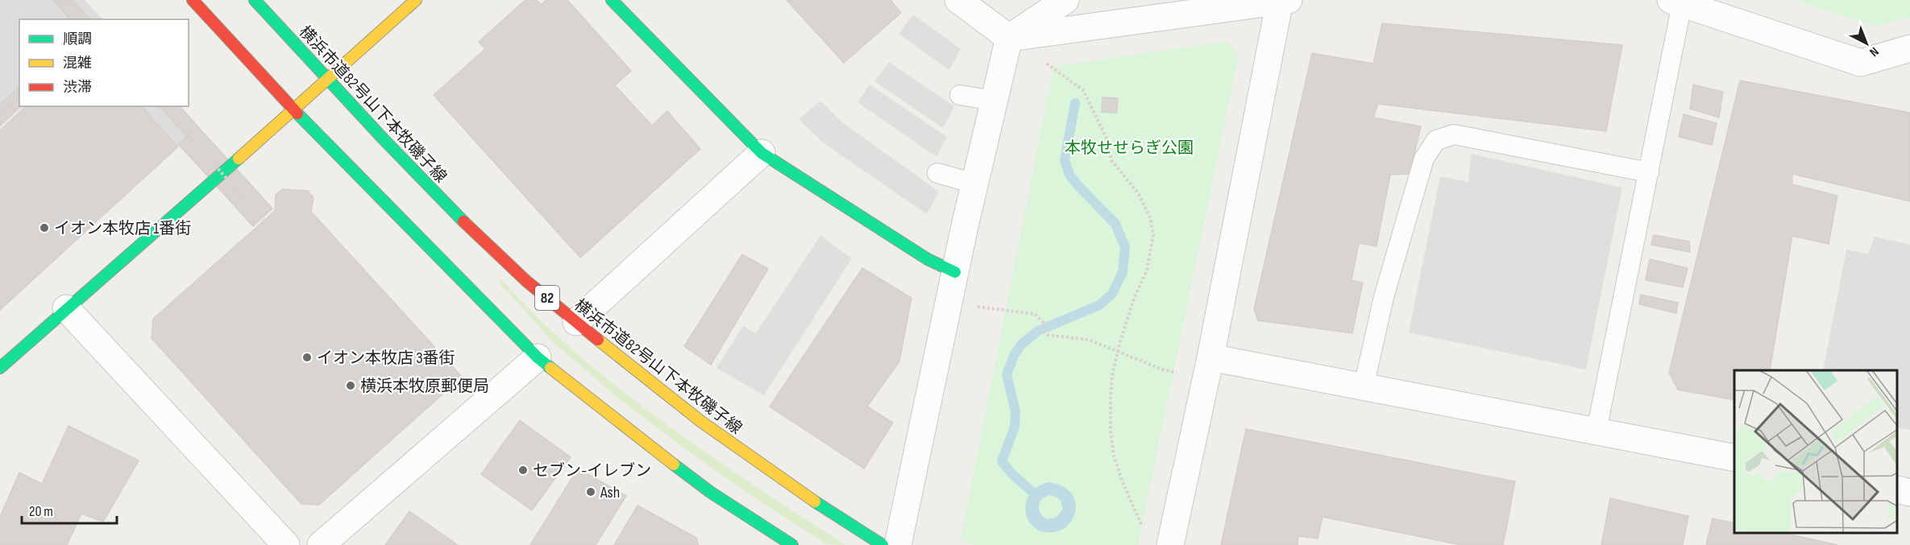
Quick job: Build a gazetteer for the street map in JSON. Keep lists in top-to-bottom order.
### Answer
{
  "streets": {
    "main road": ["横浜市道82号山下本牧磯子線", "82"]
  },
  "parks": ["本牧せせらぎ公園"],
  "places": [
    "イオン本牧店 1番街",
    "イオン本牧店 3番街",
    "横浜本牧原郵便局",
    "セブン-イレブン",
    "Ash"
  ],
  "legend": ["順調", "混雑", "渋滞"],
  "scale_bar": "20 m",
  "north": "bottom right"
}
